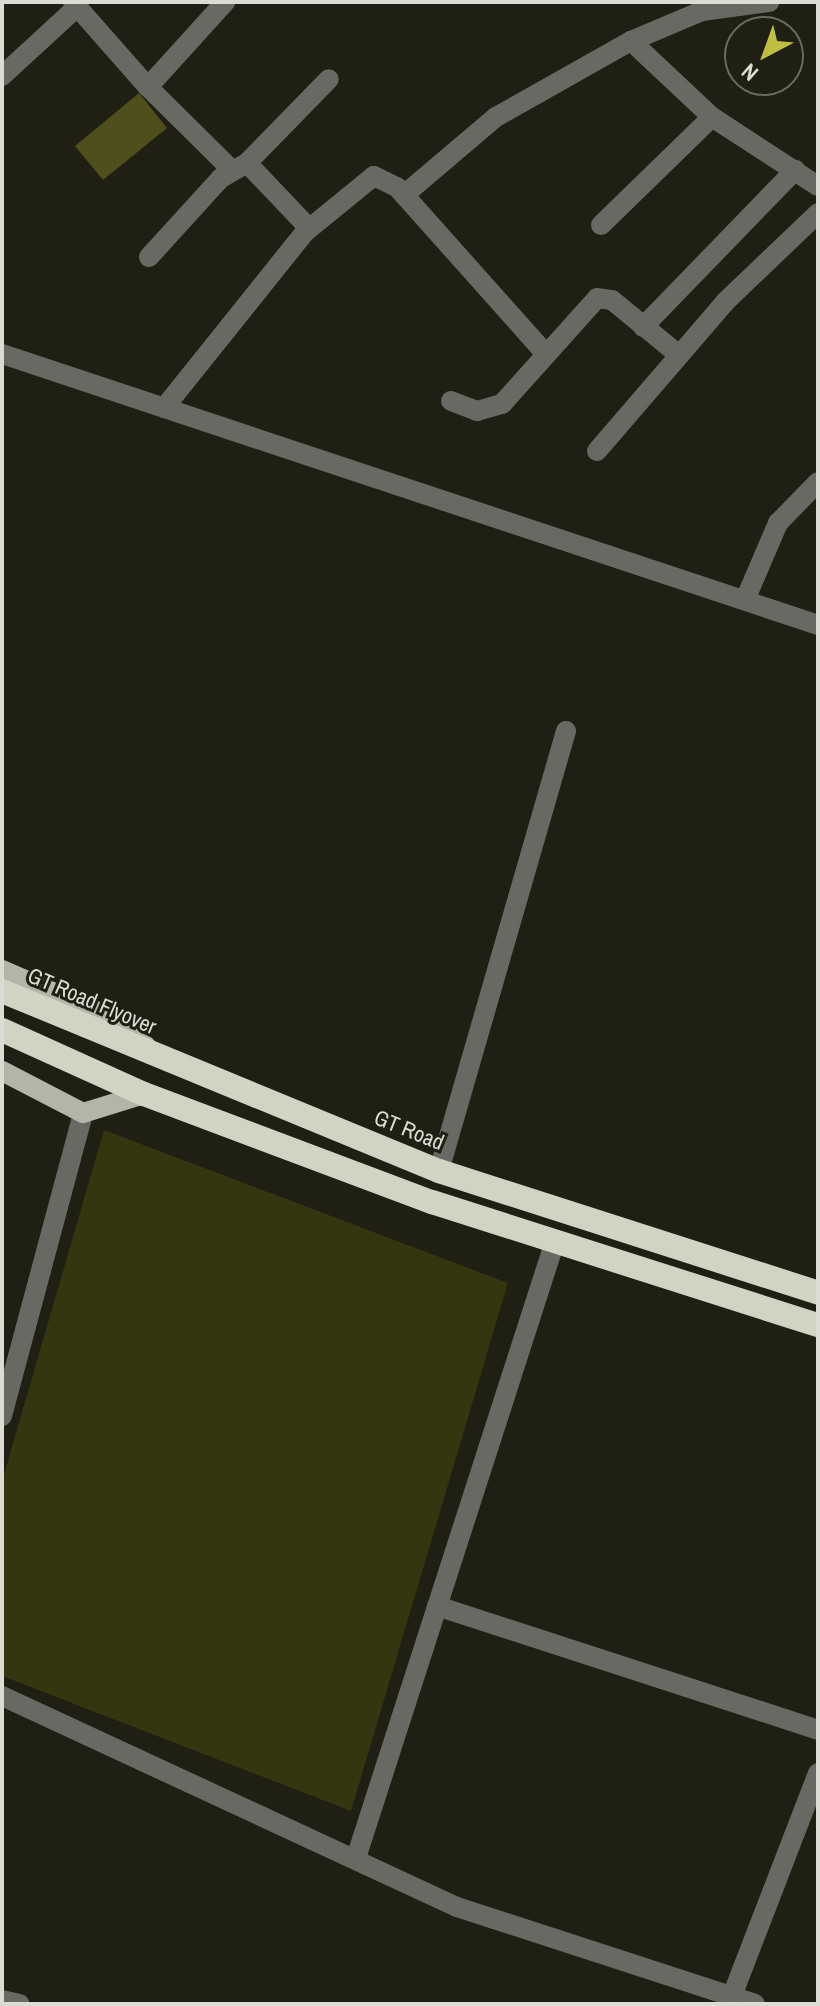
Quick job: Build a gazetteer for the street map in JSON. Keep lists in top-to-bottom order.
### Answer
{
  "streets": {
    "highway": ["GT Road Flyover", "GT Road"]
  },
  "crossings": [
    ["GT Road Flyover", "GT Road"]
  ],
  "north": "bottom left"
}
